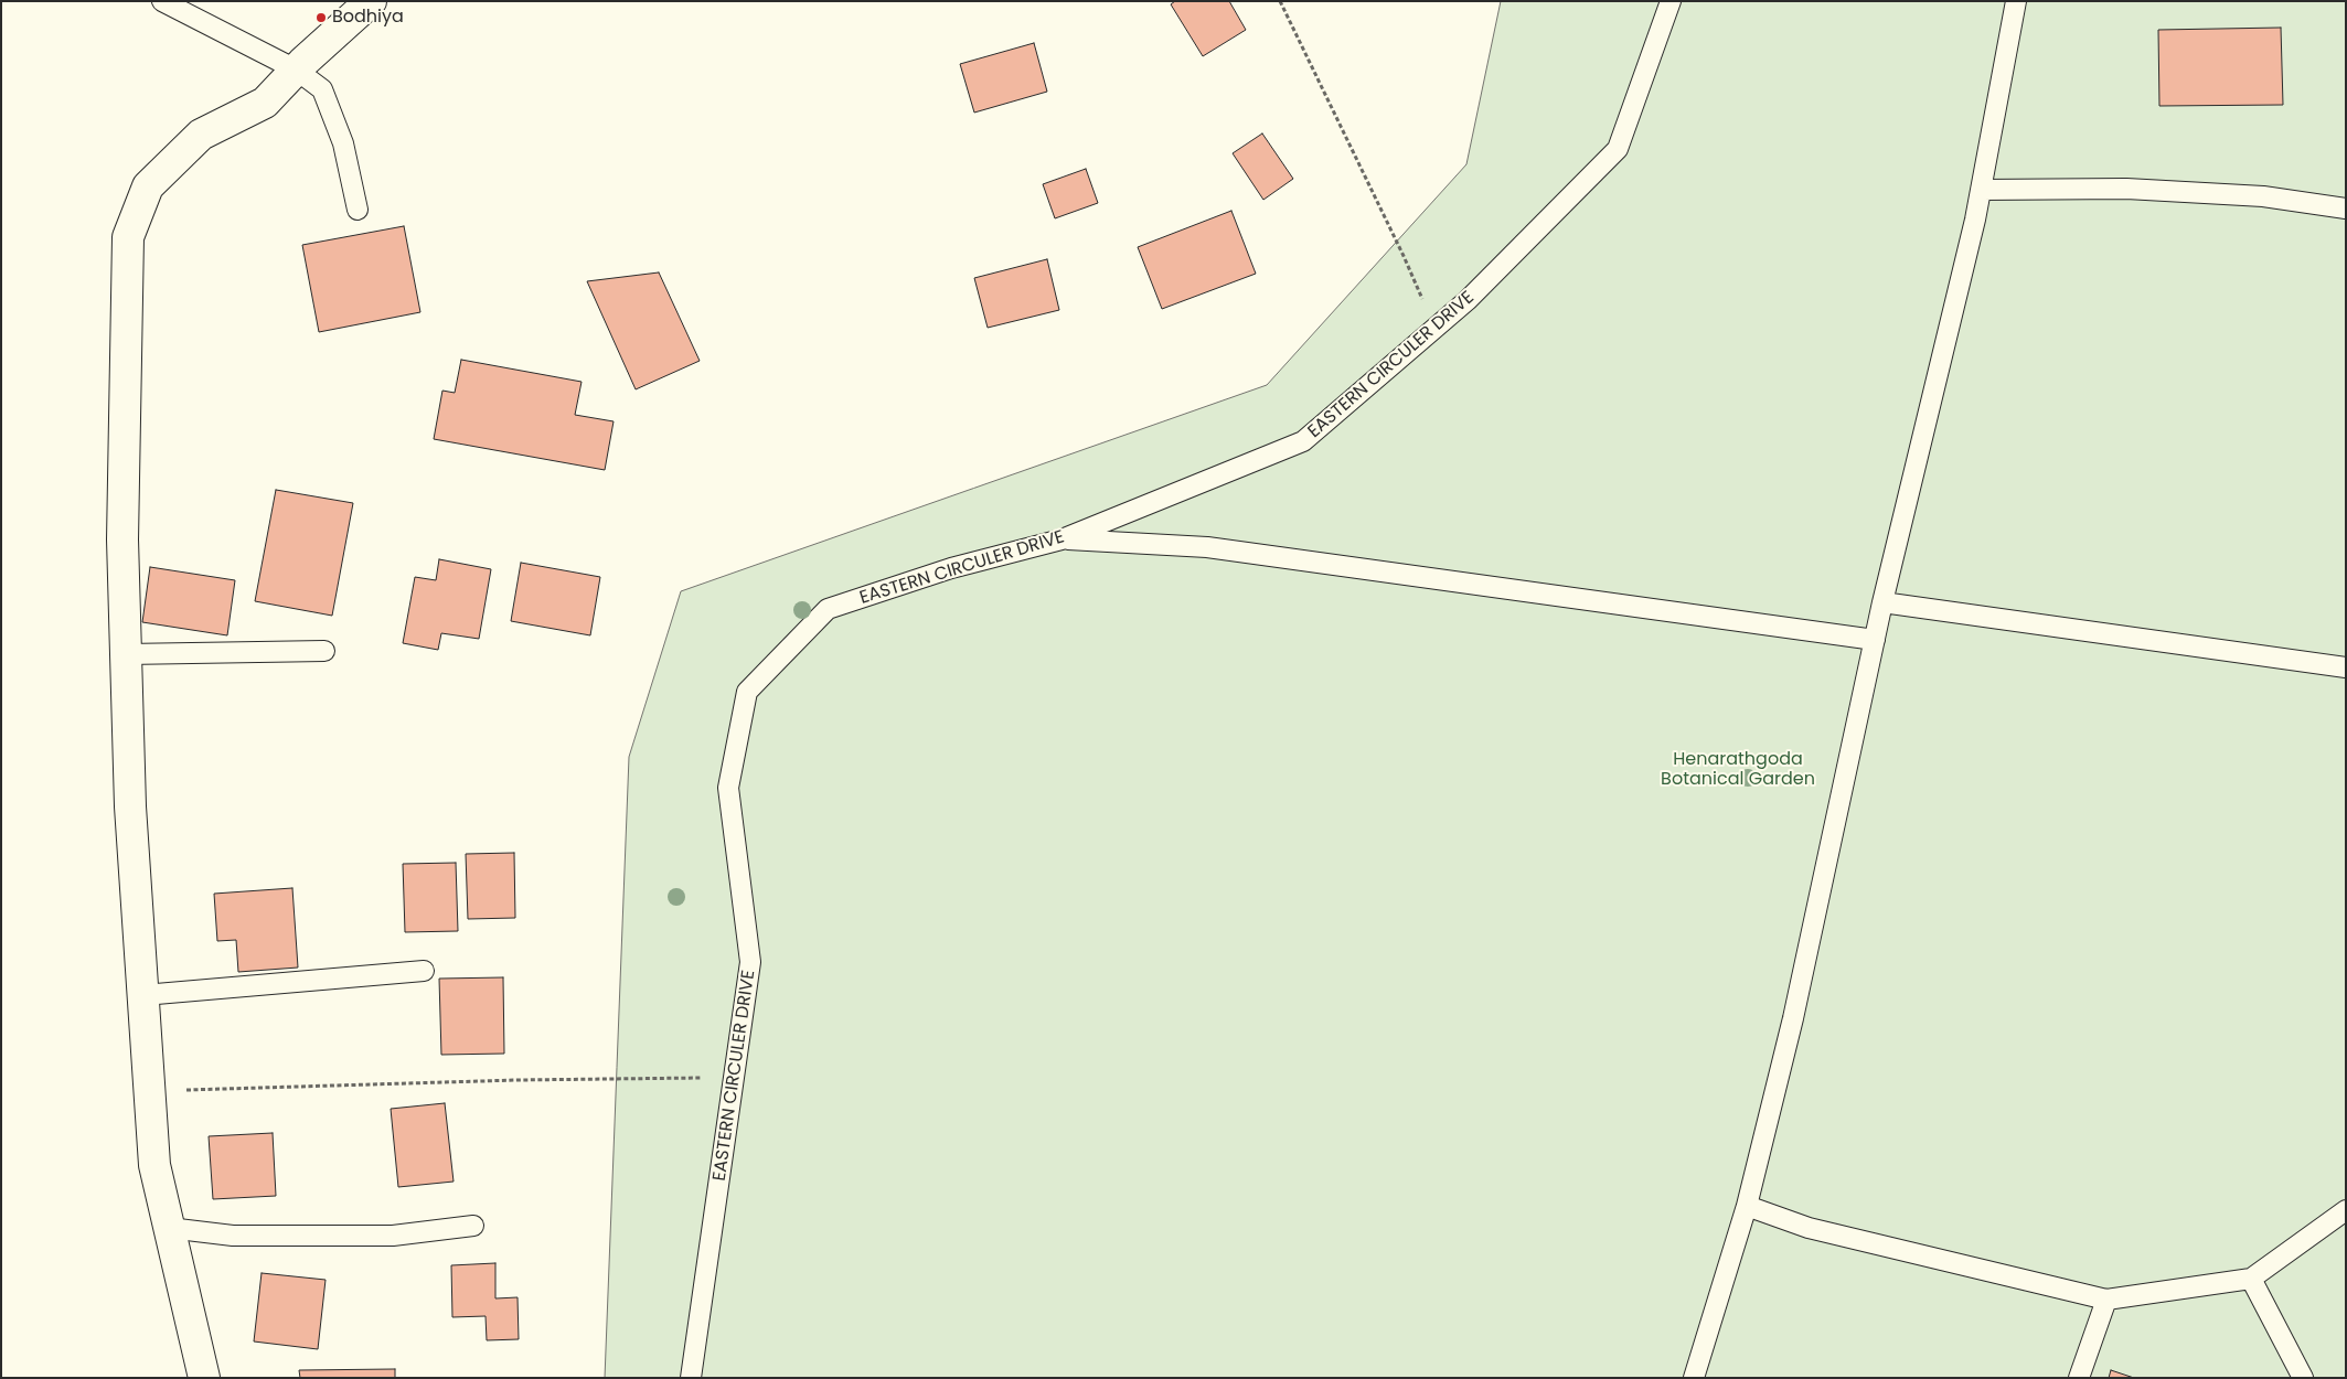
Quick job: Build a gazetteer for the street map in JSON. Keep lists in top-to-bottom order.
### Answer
{
  "streets": {
    "lane": ["EASTERN CIRCULER DRIVE"]
  },
  "parks": ["Henarathgoda Botanical Garden"],
  "places": ["Bodhiya"]
}
